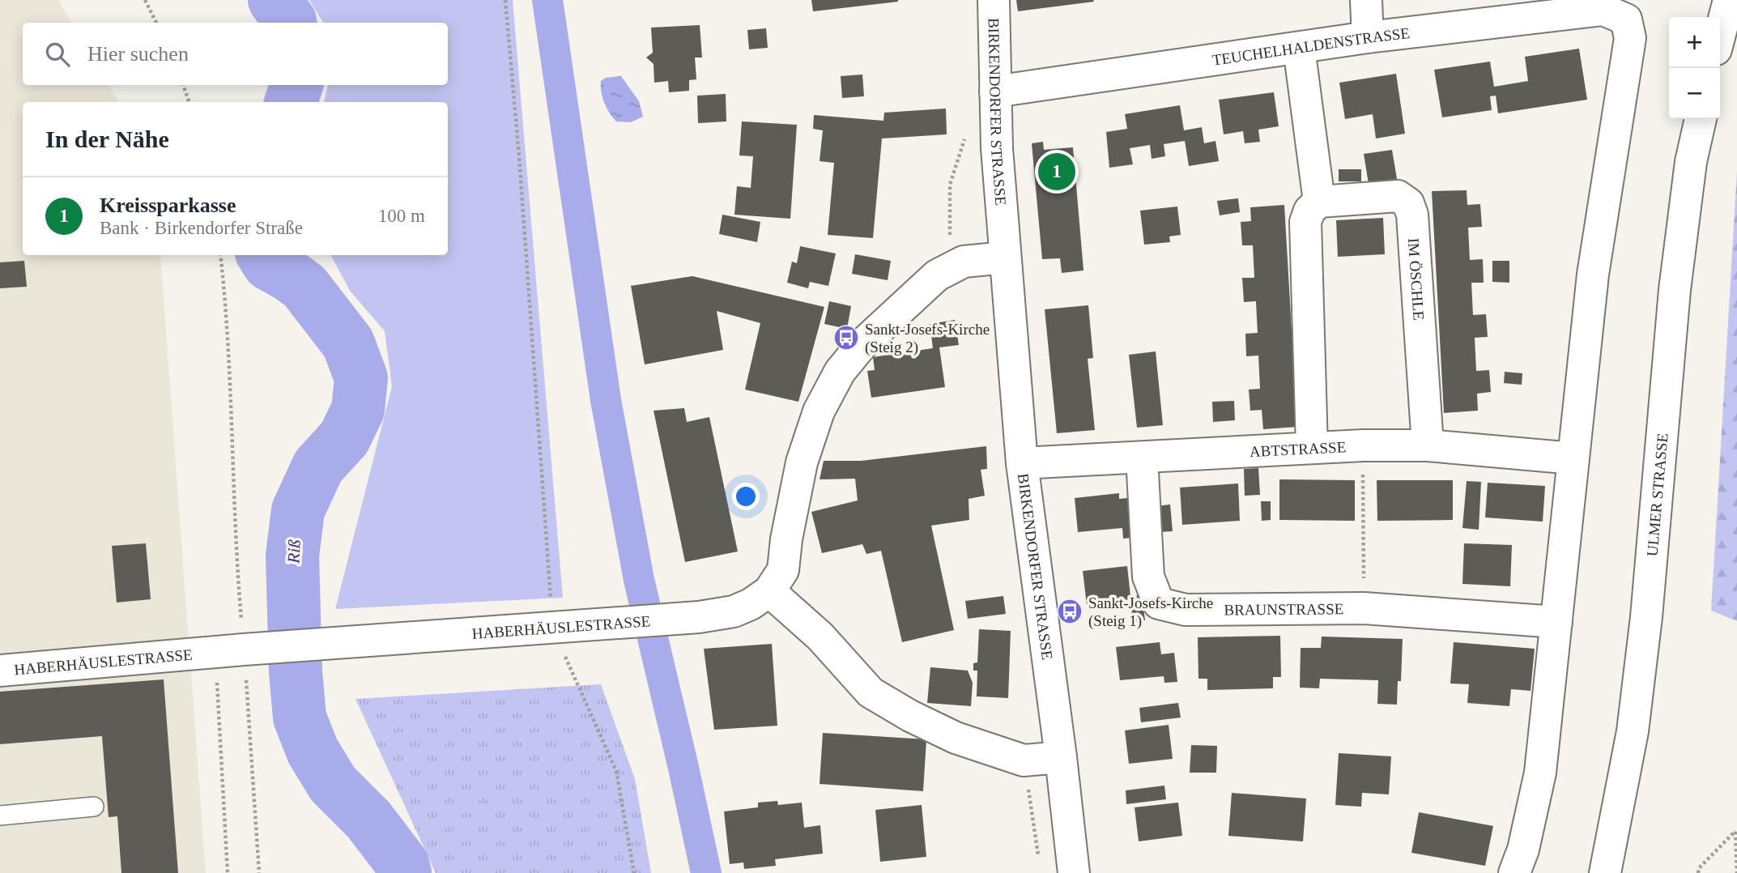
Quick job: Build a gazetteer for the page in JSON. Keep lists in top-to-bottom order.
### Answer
{
  "streets": {
    "street": [
      "TEUCHELHALDENSTRASSE",
      "BIRKENDORFER STRASSE",
      "IM ÖSCHLE",
      "ABTSTRASSE",
      "ULMER STRASSE",
      "BRAUNSTRASSE",
      "HABERHÄUSLESTRASSE"
    ]
  },
  "crossings": [
    ["TEUCHELHALDENSTRASSE", "BIRKENDORFER STRASSE"],
    ["TEUCHELHALDENSTRASSE", "ABTSTRASSE"],
    ["BIRKENDORFER STRASSE", "ABTSTRASSE"],
    ["IM ÖSCHLE", "ABTSTRASSE"],
    ["ABTSTRASSE", "BRAUNSTRASSE"]
  ],
  "water": ["Riß"],
  "places": {
    "bus stop": ["Sankt-Josefs-Kirche (Steig 2)", "Sankt-Josefs-Kirche (Steig 1)"]
  },
  "page": {
    "map_buttons": ["+", "−"],
    "search": "Hier suchen",
    "heading": "In der Nähe",
    "pins": "1",
    "list": [
      {
        "mark": "1",
        "name": "Kreissparkasse",
        "note": "Bank · Birkendorfer Straße",
        "value": "100 m"
      }
    ]
  }
}
